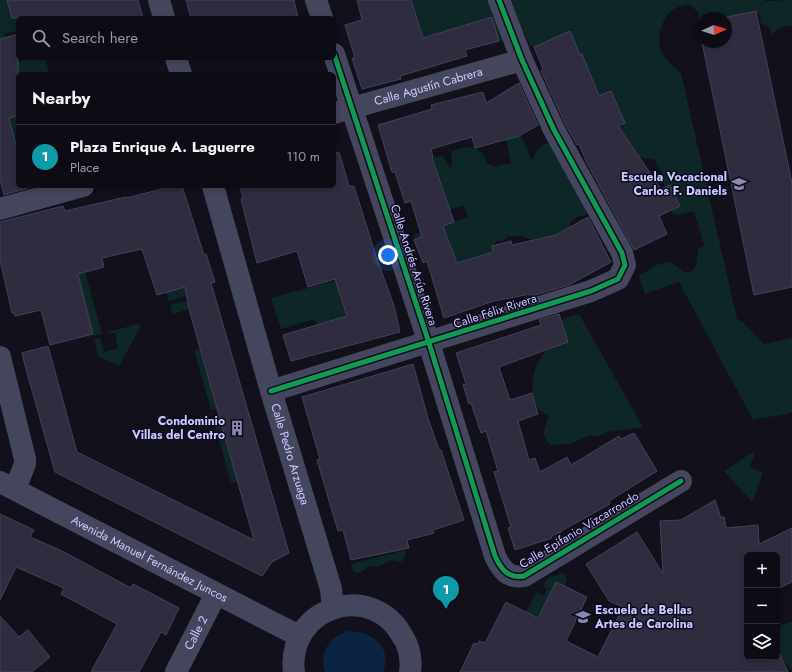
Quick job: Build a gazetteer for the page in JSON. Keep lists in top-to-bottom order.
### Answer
{
  "streets": {
    "street": [
      "Calle Agustín Cabrera",
      "Calle Andrés Arús Rivera",
      "Calle Félix Rivera",
      "Calle Pedro Arzuaga",
      "Calle Epifanio Vizcarrondo",
      "Avenida Manuel Fernández Juncos",
      "Calle 2"
    ]
  },
  "crossings": [
    ["Calle Agustín Cabrera", "Calle Andrés Arús Rivera"],
    ["Calle Agustín Cabrera", "Calle Félix Rivera"],
    ["Calle Andrés Arús Rivera", "Calle Félix Rivera"],
    ["Calle Andrés Arús Rivera", "Calle Epifanio Vizcarrondo"],
    ["Calle Félix Rivera", "Calle Pedro Arzuaga"],
    ["Avenida Manuel Fernández Juncos", "Calle 2"]
  ],
  "places": {
    "school or university": ["Escuela Vocacional Carlos F. Daniels", "Escuela de Bellas Artes de Carolina"],
    "building": ["Condominio Villas del Centro"]
  },
  "north": "right",
  "page": {
    "search": "Search here",
    "heading": "Nearby",
    "list": [
      {
        "mark": "1",
        "name": "Plaza Enrique A. Laguerre",
        "note": "Place",
        "value": "110 m"
      }
    ],
    "map_buttons": ["+", "−"],
    "pins": "1"
  }
}
